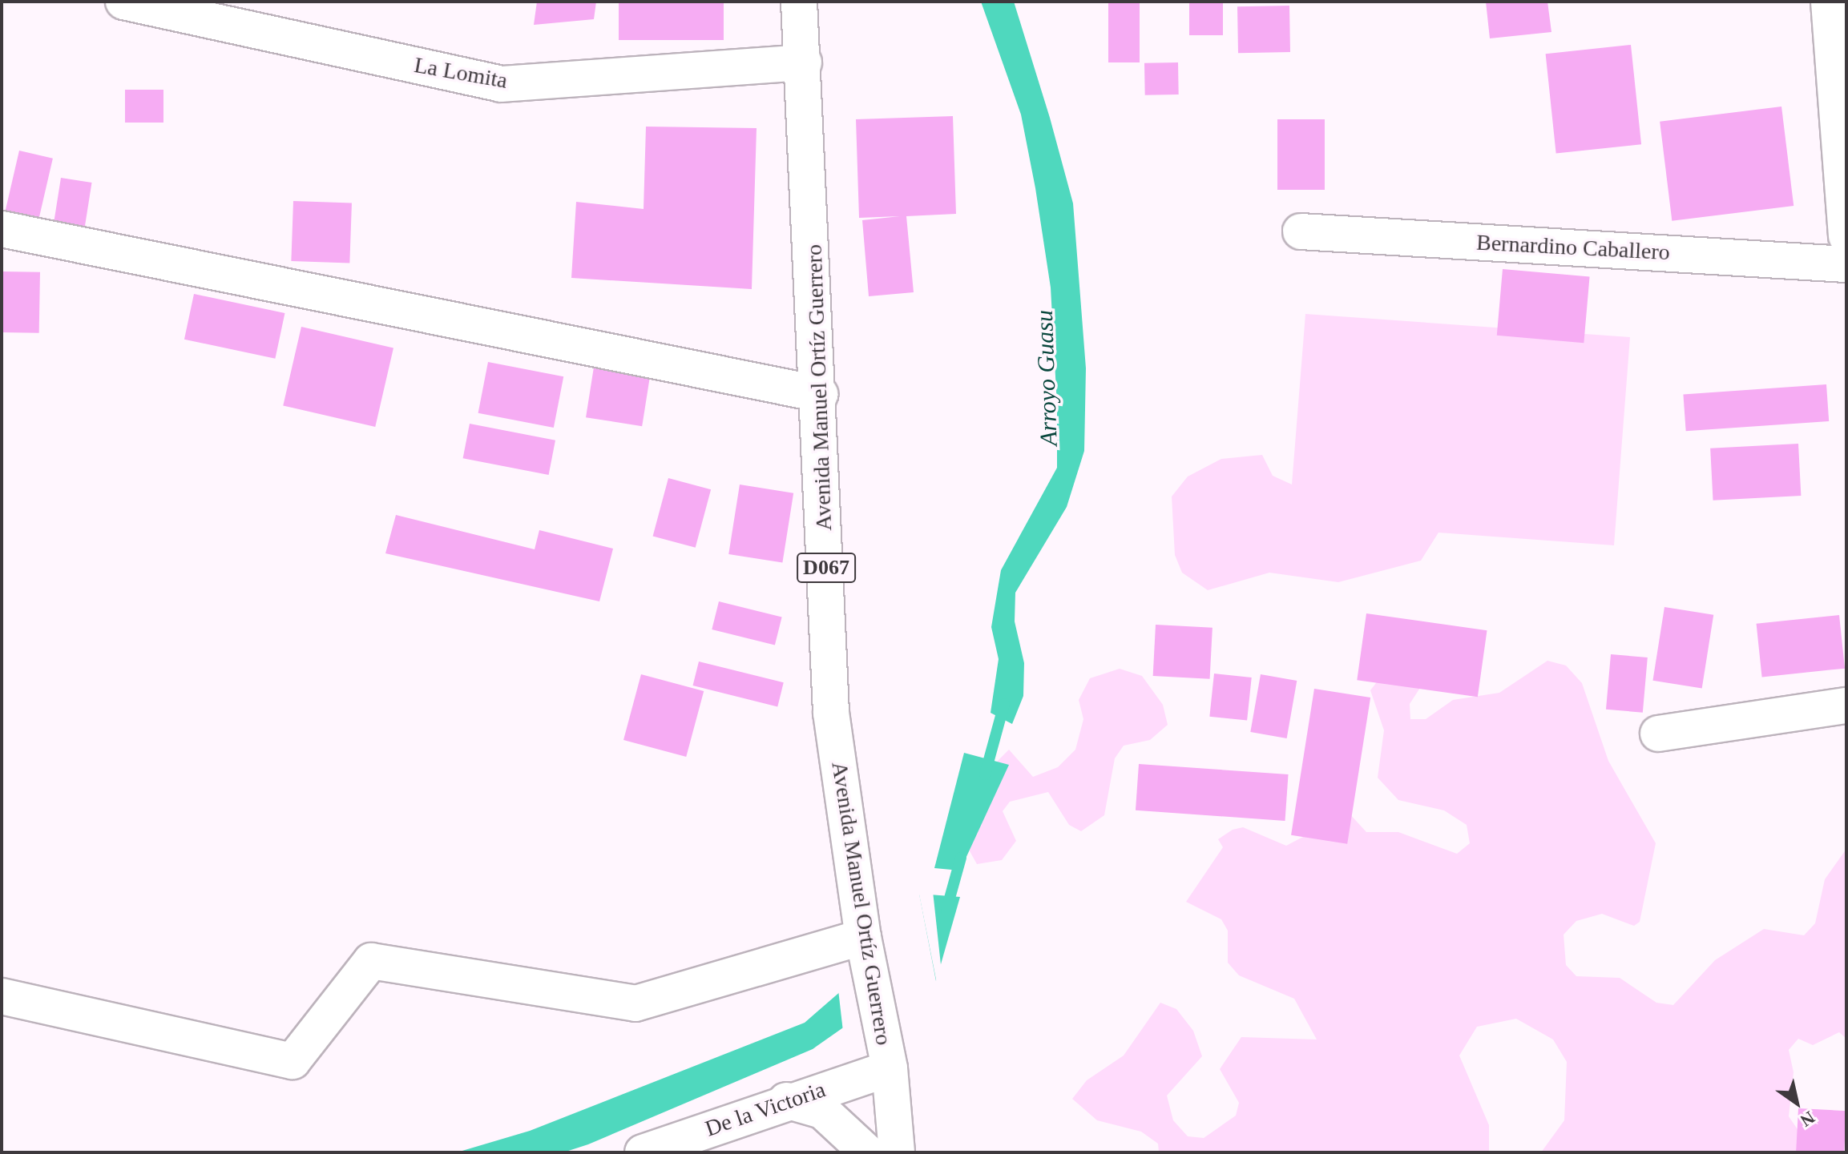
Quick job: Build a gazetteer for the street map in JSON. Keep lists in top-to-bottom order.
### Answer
{
  "streets": {
    "street": [
      "La Lomita",
      "Bernardino Caballero",
      "Avenida Manuel Ortíz Guerrero",
      "D067",
      "De la Victoria"
    ]
  },
  "crossings": [
    ["La Lomita", "Avenida Manuel Ortíz Guerrero"],
    ["Avenida Manuel Ortíz Guerrero", "De la Victoria"]
  ],
  "water": ["Arroyo Guasu"],
  "north": "bottom right"
}
